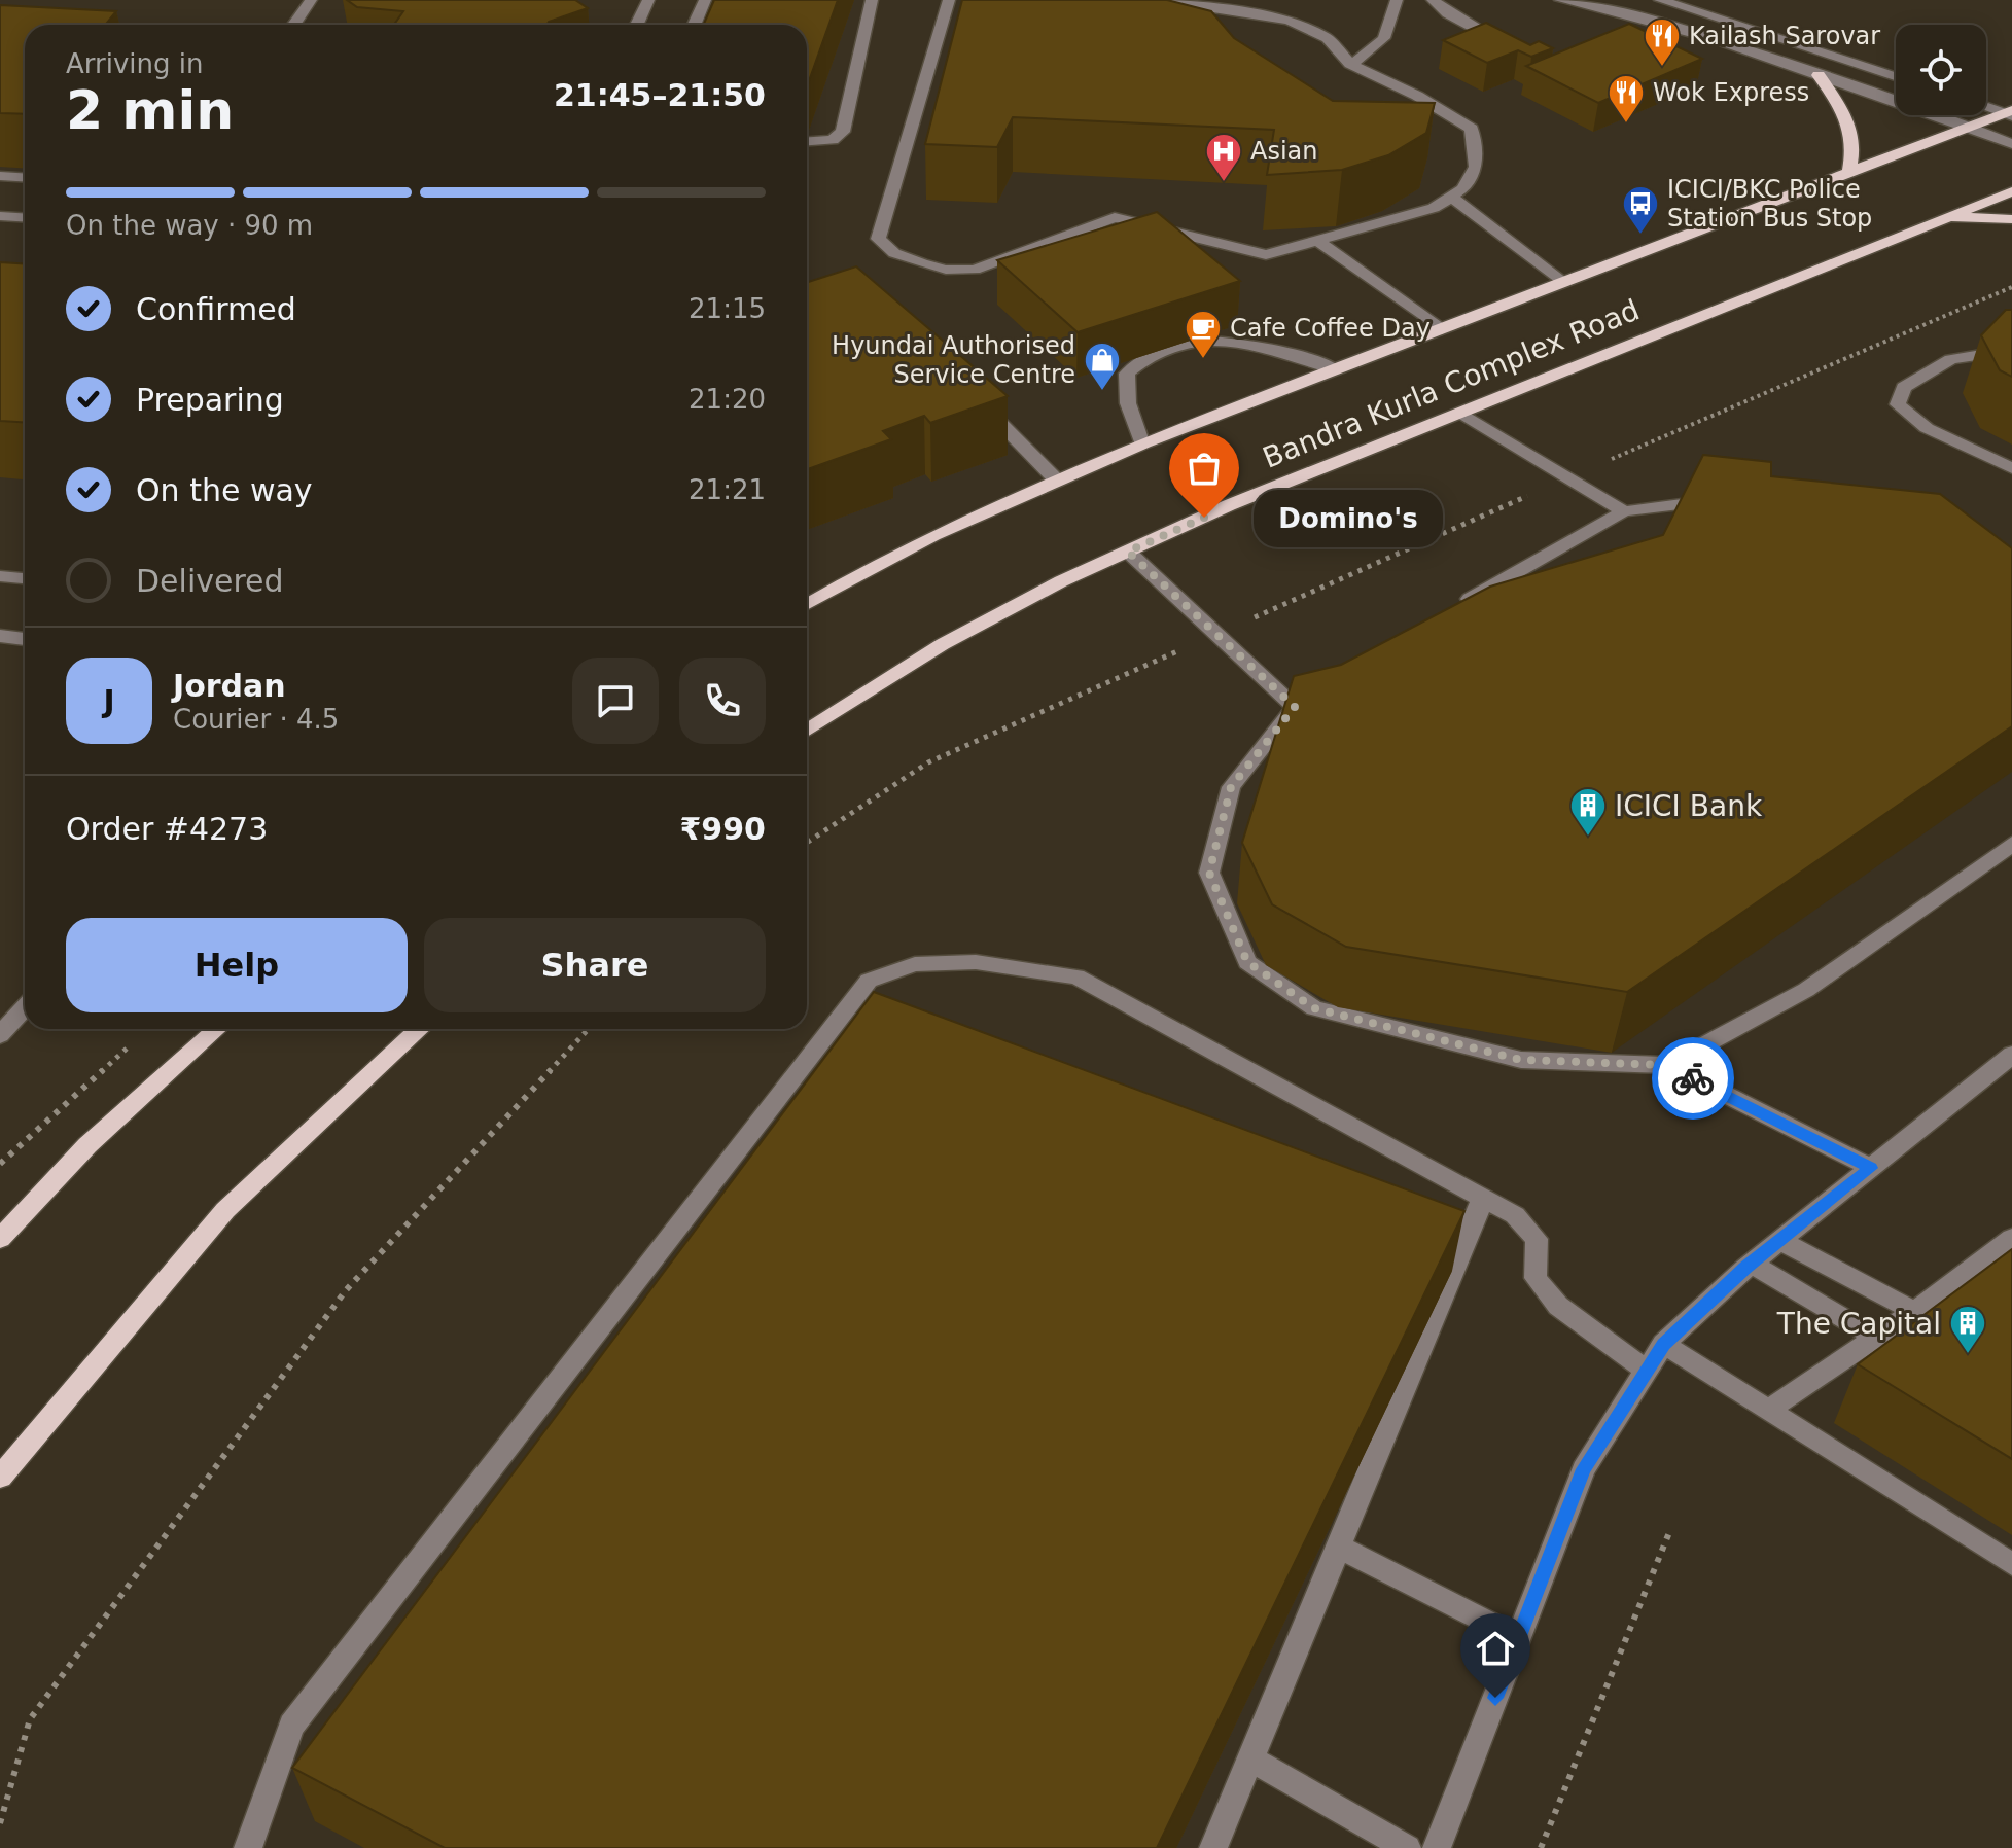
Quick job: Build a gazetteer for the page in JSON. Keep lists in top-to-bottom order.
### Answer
{
  "streets": {
    "main road": ["Bandra Kurla Complex Road"]
  },
  "places": {
    "restaurant": ["Kailash Sarovar", "Wok Express"],
    "hospital": ["Asian"],
    "bus stop": ["ICICI/BKC Police Station Bus Stop"],
    "cafe": ["Cafe Coffee Day"],
    "shop": ["Hyundai Authorised Service Centre"],
    "other": ["Domino's"],
    "building": ["ICICI Bank", "The Capital"]
  },
  "page": {
    "heading": ["2 min", "Arriving in", "21:45–21:50"],
    "panel": [
      "Jordan",
      "Courier · 4.5",
      "Order #4273",
      "₹990"
    ],
    "bar": "On the way · 90 m",
    "list": [
      ["Confirmed", "21:15"],
      ["Preparing", "21:20"],
      ["On the way", "21:21"],
      "Delivered"
    ],
    "bubble": "Domino's",
    "round": "J",
    "buttons": ["Help", "Share"]
  }
}
